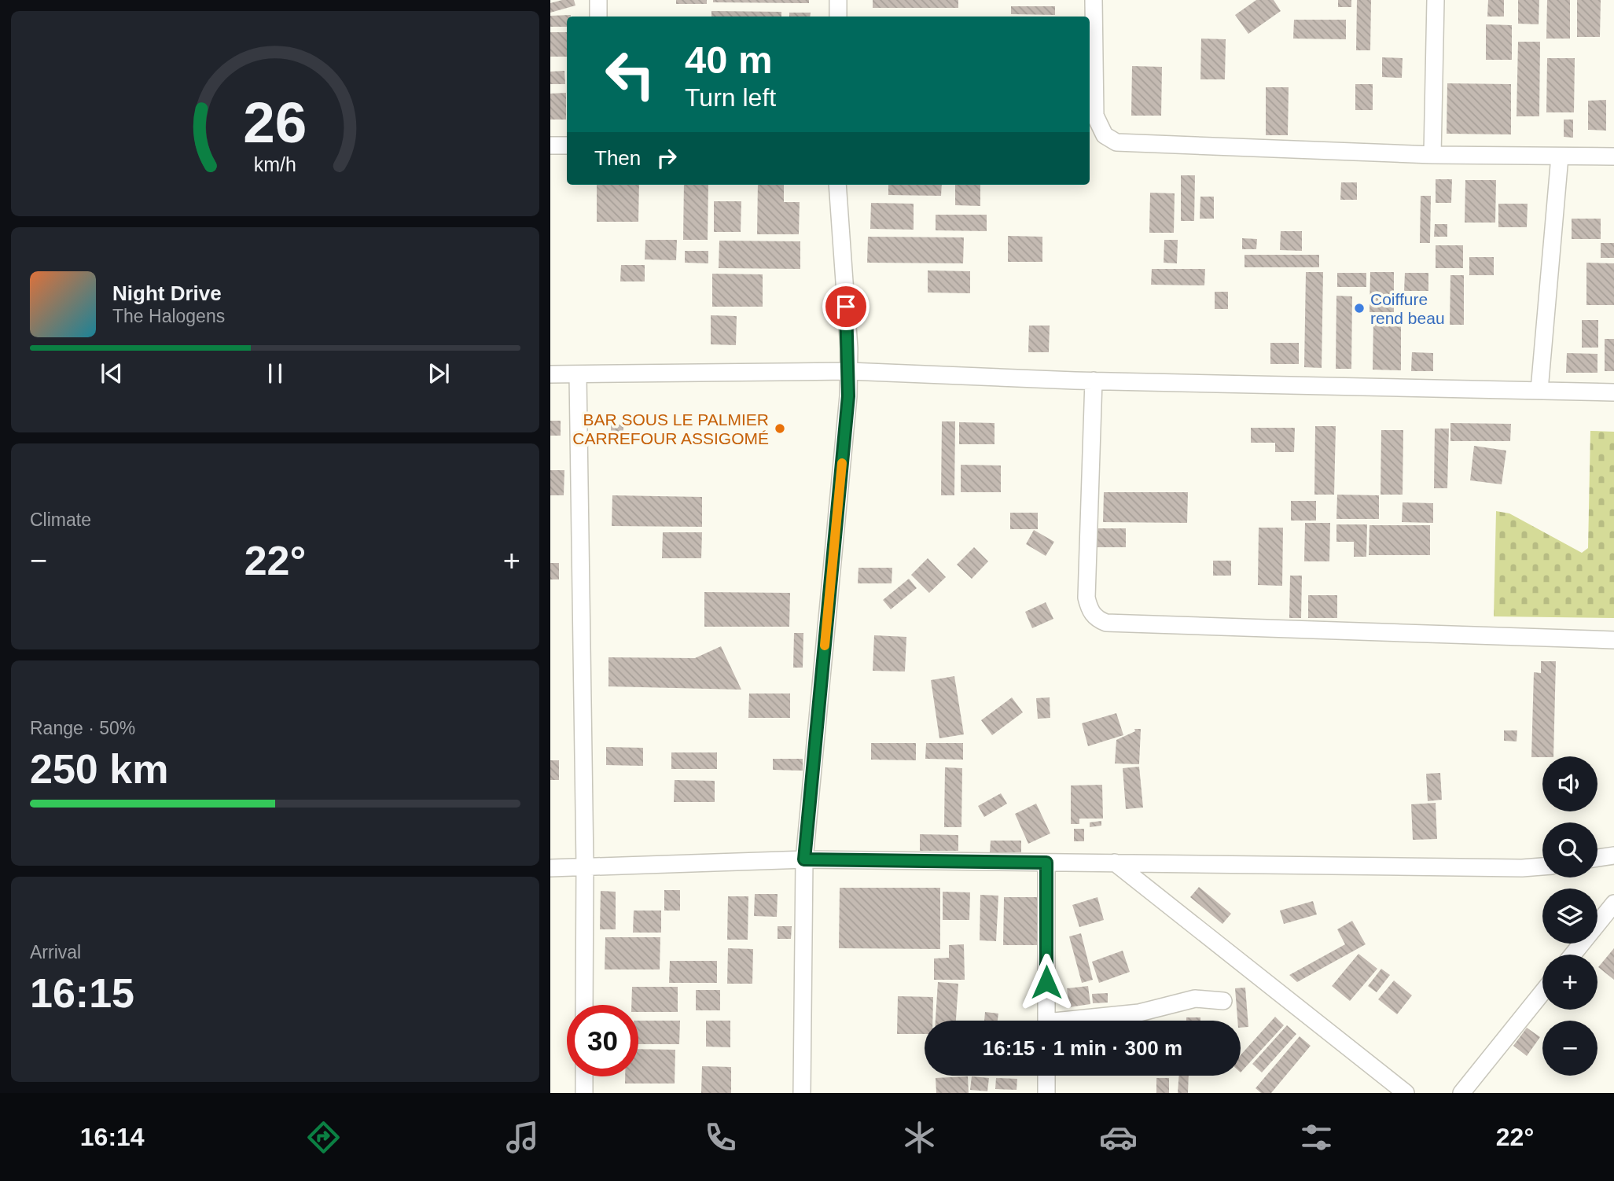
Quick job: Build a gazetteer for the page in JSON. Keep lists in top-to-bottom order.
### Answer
{
  "places": ["Coiffure rend beau", "BAR SOUS LE PALMIER CARREFOUR ASSIGOMÉ"],
  "page": {
    "turn": ["40 m", "Turn left"],
    "then": "Then",
    "song": ["Night Drive", "The Halogens"],
    "tile": [
      "Climate",
      ["Range · 50%", "250 km"],
      ["Arrival", "16:15"]
    ],
    "heat": ["−", "22°", "+"],
    "map_buttons": ["+", "−"],
    "limit": "30",
    "trip": "16:15 · 1 min · 300 m",
    "tabs": ["16:14", "22°"],
    "gauge": ["26", "km/h"]
  }
}
